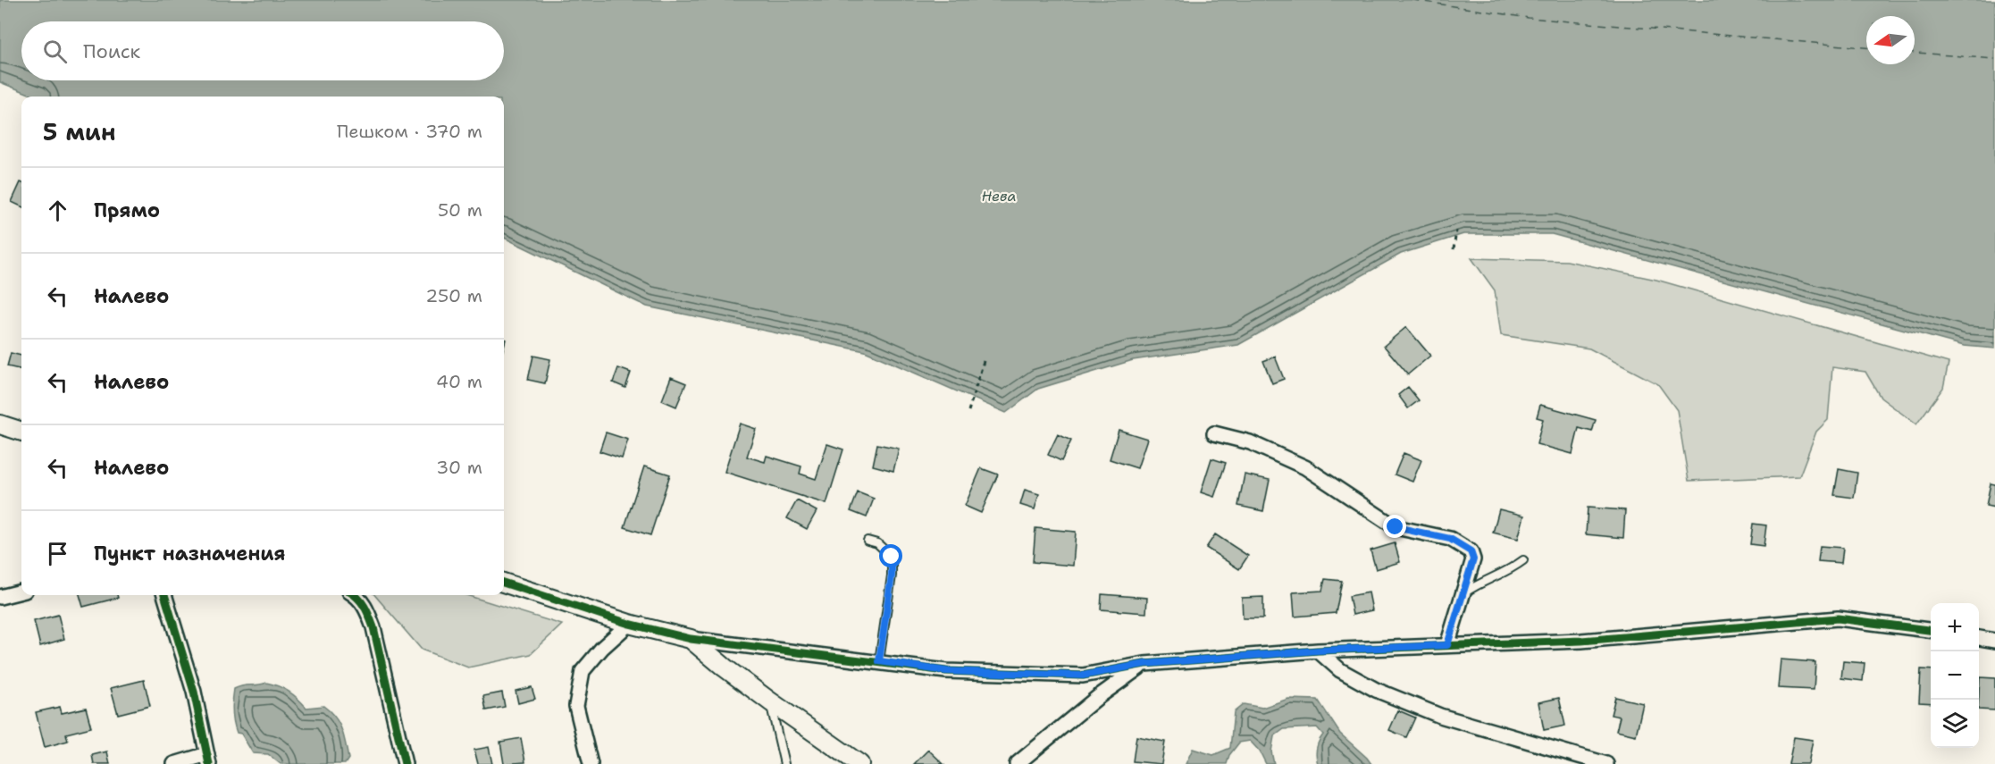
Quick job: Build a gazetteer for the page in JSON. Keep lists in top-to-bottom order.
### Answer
{
  "water": ["Нева"],
  "north": "left",
  "page": {
    "search": "Поиск",
    "heading": ["5 мин", "Пешком · 370 m"],
    "list": [
      ["Прямо", "50 m"],
      ["Налево", "250 m"],
      ["Налево", "40 m"],
      ["Налево", "30 m"],
      "Пункт назначения"
    ],
    "map_buttons": ["+", "−"]
  }
}
